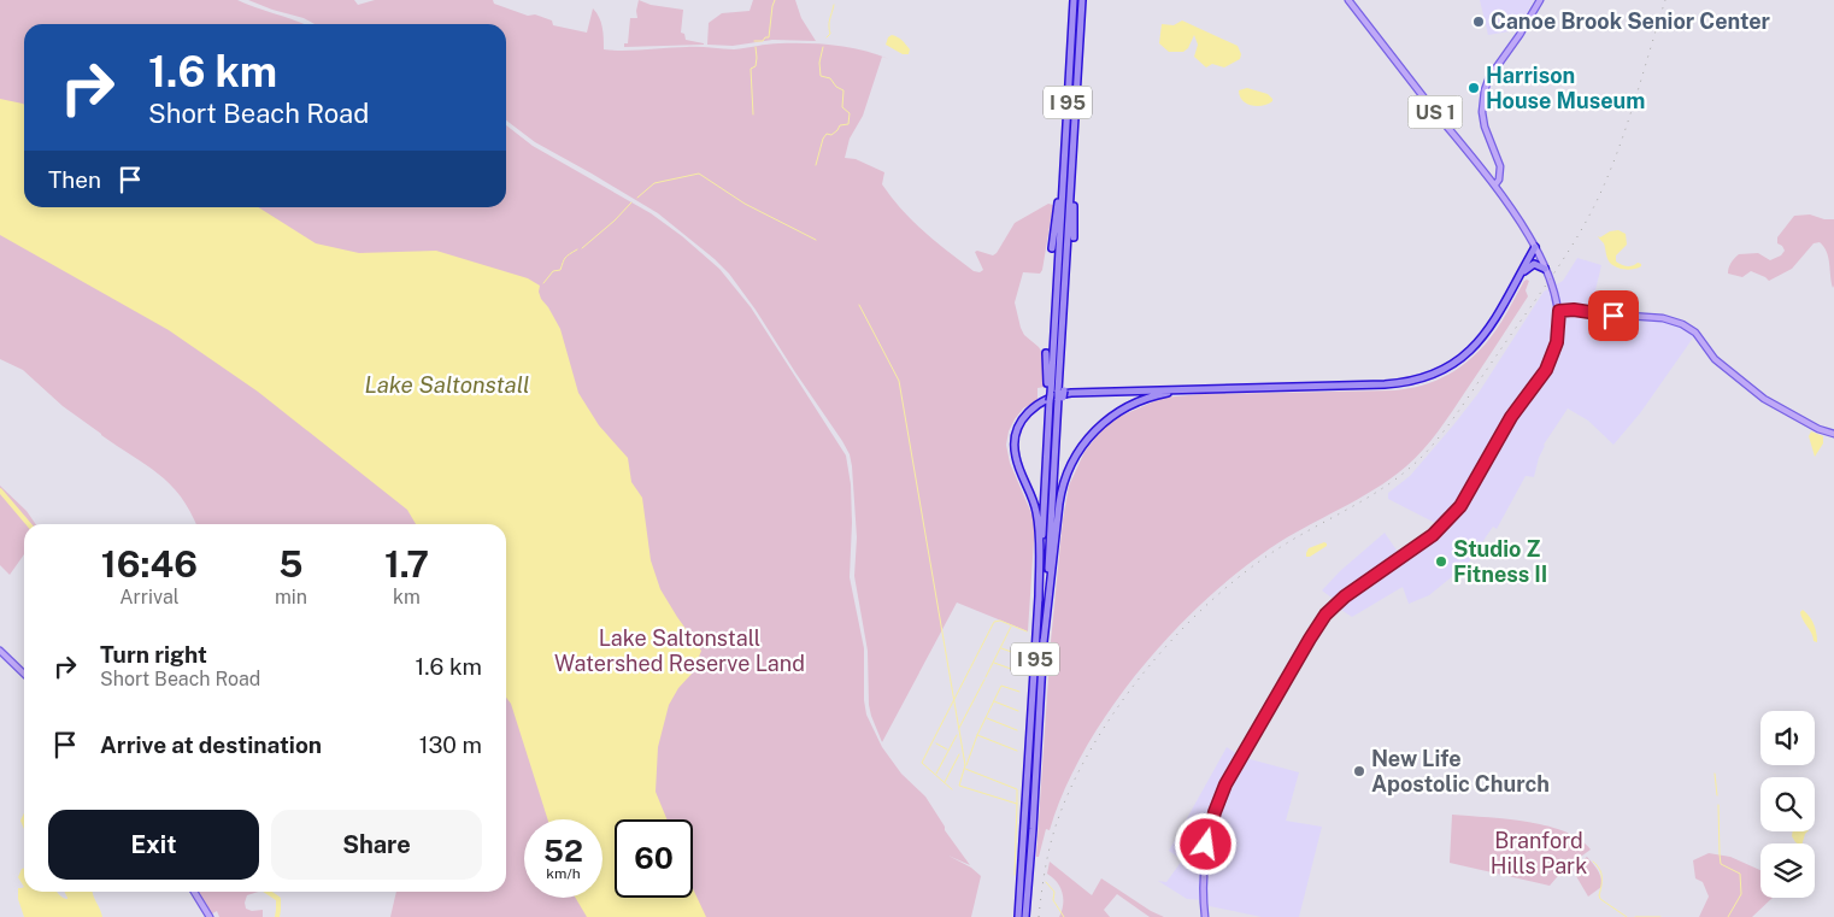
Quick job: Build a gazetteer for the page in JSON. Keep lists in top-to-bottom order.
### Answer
{
  "streets": {
    "highway": ["I 95"],
    "main road": ["US 1"]
  },
  "water": ["Lake Saltonstall"],
  "parks": ["Lake Saltonstall Watershed Reserve Land", "Branford Hills Park"],
  "places": [
    "Canoe Brook Senior Center",
    "Harrison House Museum",
    "Studio Z Fitness II",
    "New Life Apostolic Church"
  ],
  "page": {
    "turn": ["1.6 km", "Short Beach Road"],
    "then": "Then",
    "eta": [
      "16:46",
      "Arrival",
      "5",
      "min",
      "1.7",
      "km"
    ],
    "list": [
      {
        "name": "Turn right",
        "note": "Short Beach Road",
        "value": "1.6 km"
      },
      {
        "name": "Arrive at destination",
        "value": "130 m"
      }
    ],
    "buttons": ["Exit", "Share"],
    "speed": "52 km/h",
    "limit": "60"
  }
}
